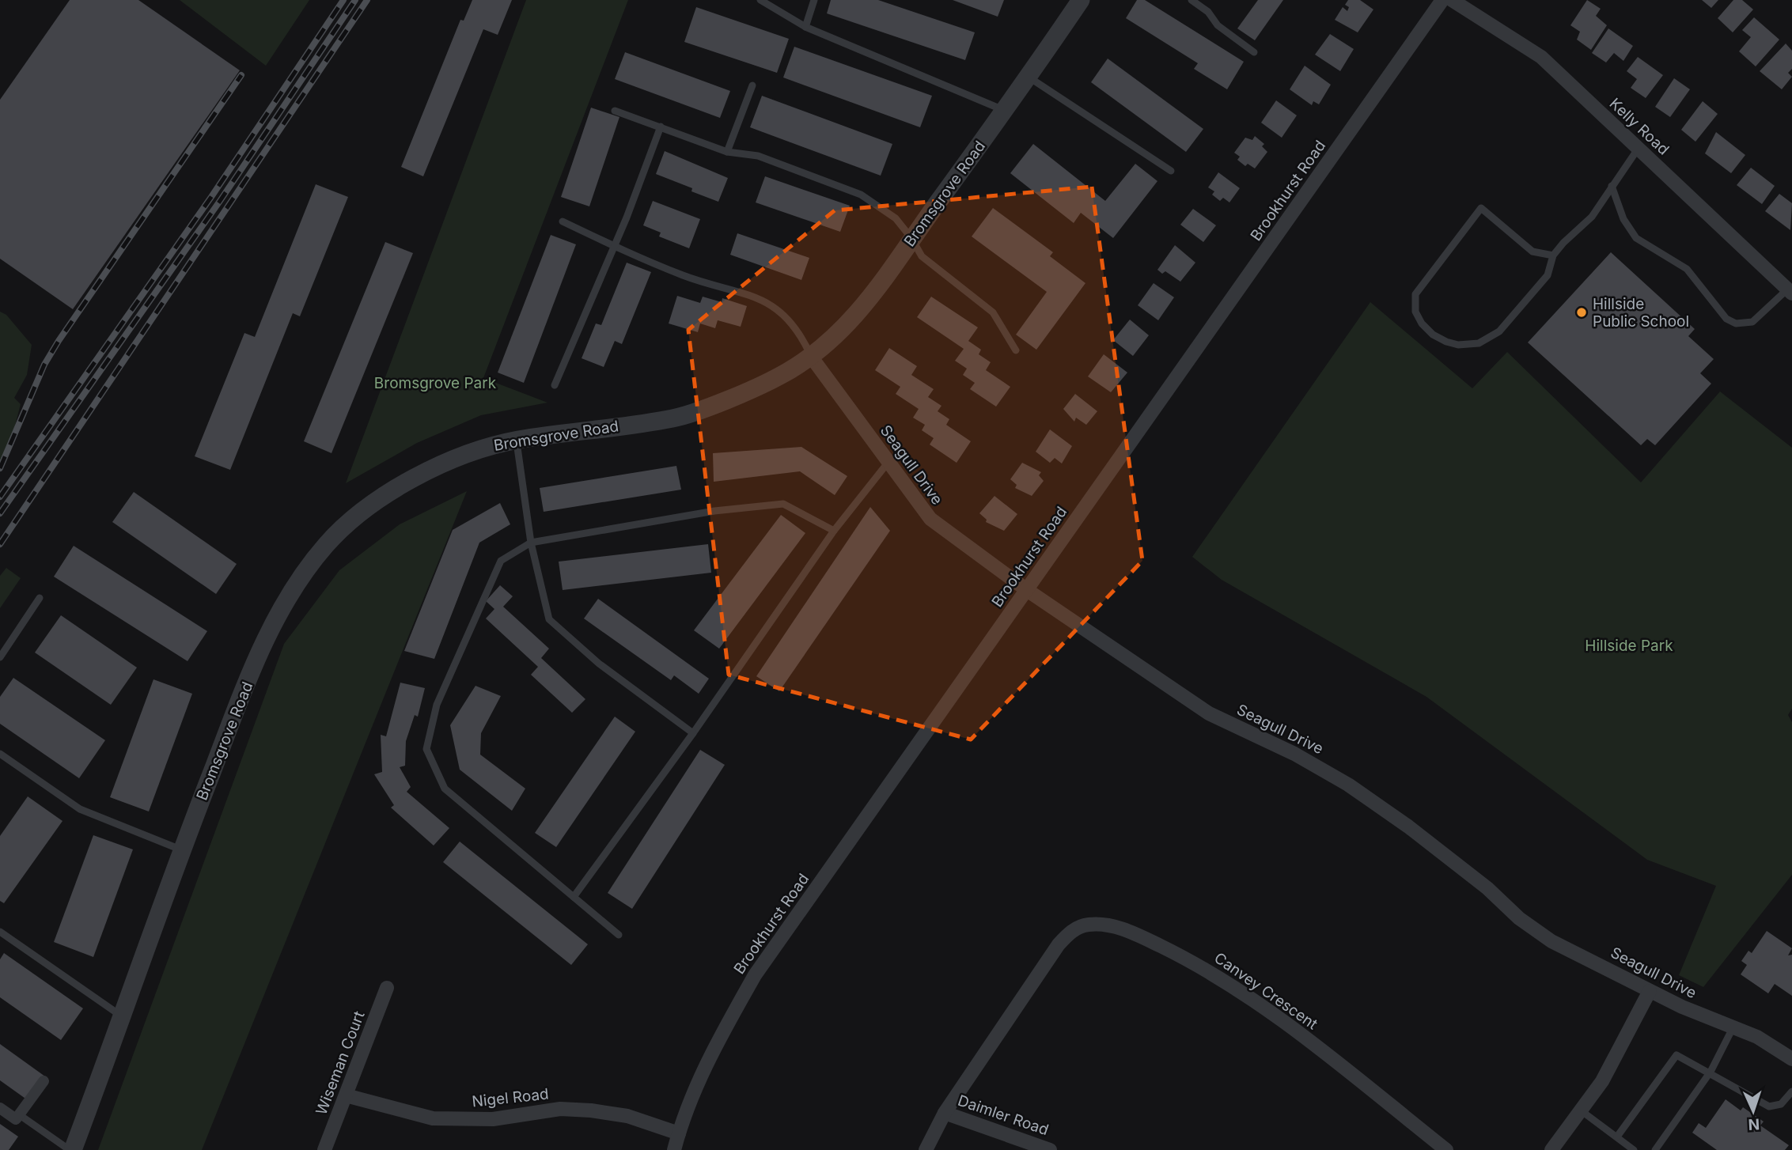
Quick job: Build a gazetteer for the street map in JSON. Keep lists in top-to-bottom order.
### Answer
{
  "streets": {
    "street": [
      "Kelly Road",
      "Brookhurst Road",
      "Bromsgrove Road",
      "Seagull Drive",
      "Canvey Crescent",
      "Wiseman Court",
      "Nigel Road",
      "Daimler Road"
    ]
  },
  "crossings": [
    ["Brookhurst Road", "Seagull Drive"],
    ["Brookhurst Road", "Nigel Road"],
    ["Bromsgrove Road", "Seagull Drive"],
    ["Canvey Crescent", "Daimler Road"],
    ["Wiseman Court", "Nigel Road"]
  ],
  "parks": ["Bromsgrove Park", "Hillside Park"],
  "places": ["Hillside Public School"],
  "north": "bottom"
}
